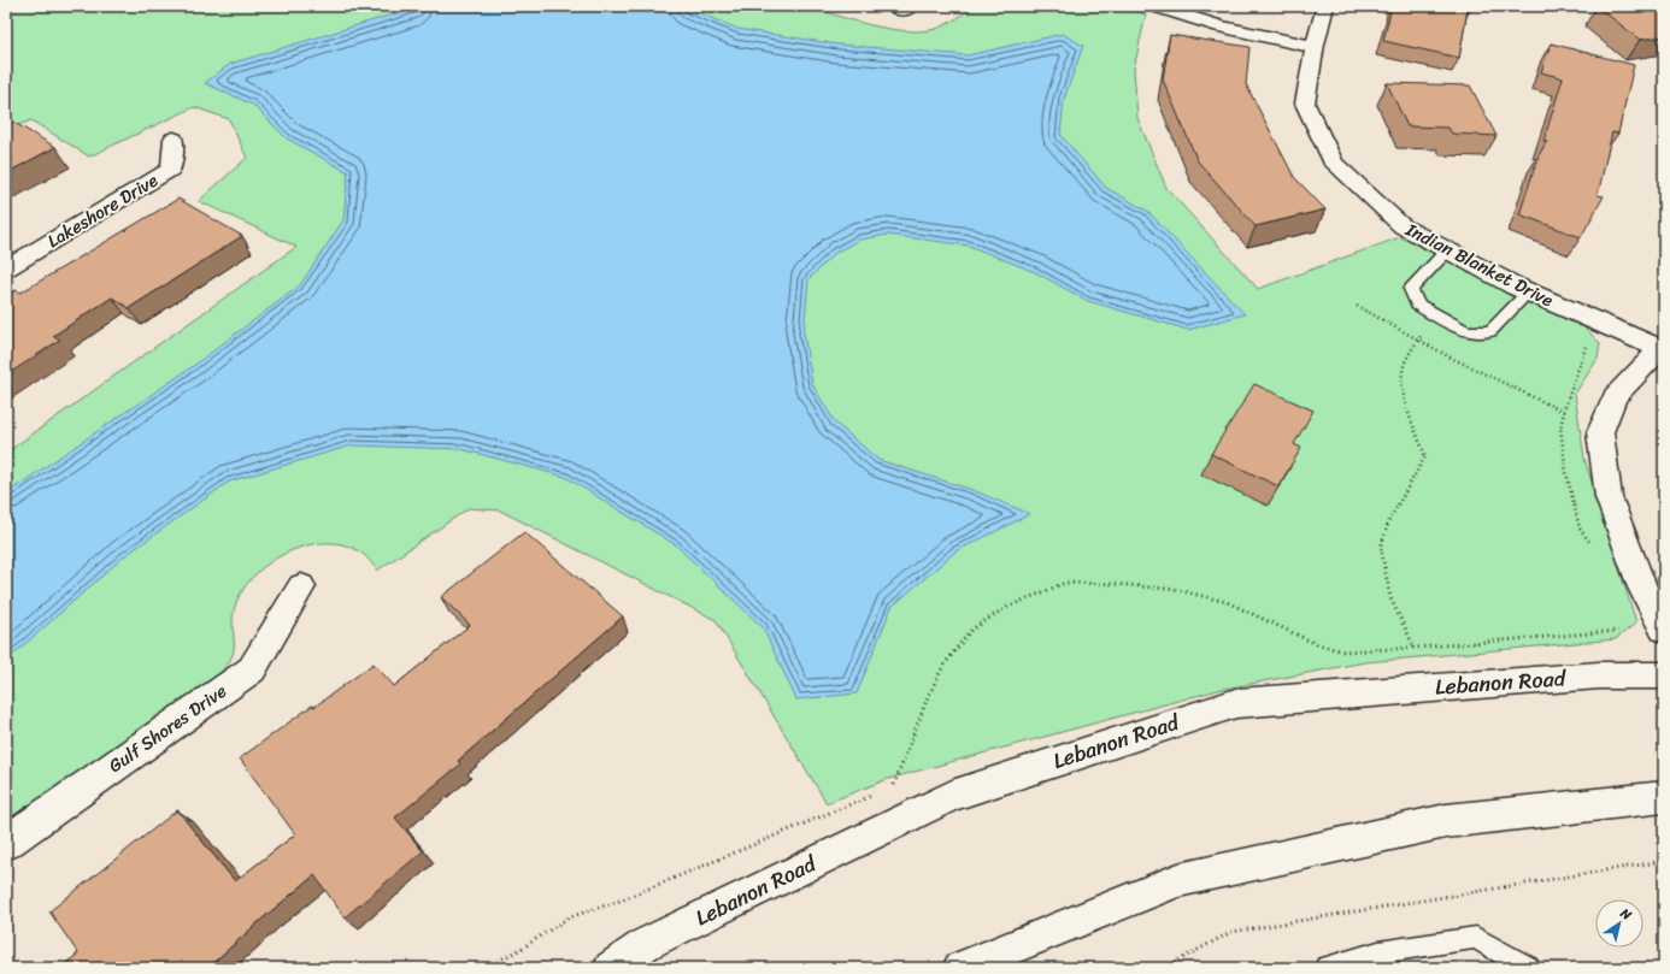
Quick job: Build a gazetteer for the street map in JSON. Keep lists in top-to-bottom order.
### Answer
{
  "streets": {
    "street": [
      "Lakeshore Drive",
      "Indian Blanket Drive",
      "Lebanon Road",
      "Gulf Shores Drive"
    ]
  },
  "north": "top right"
}
